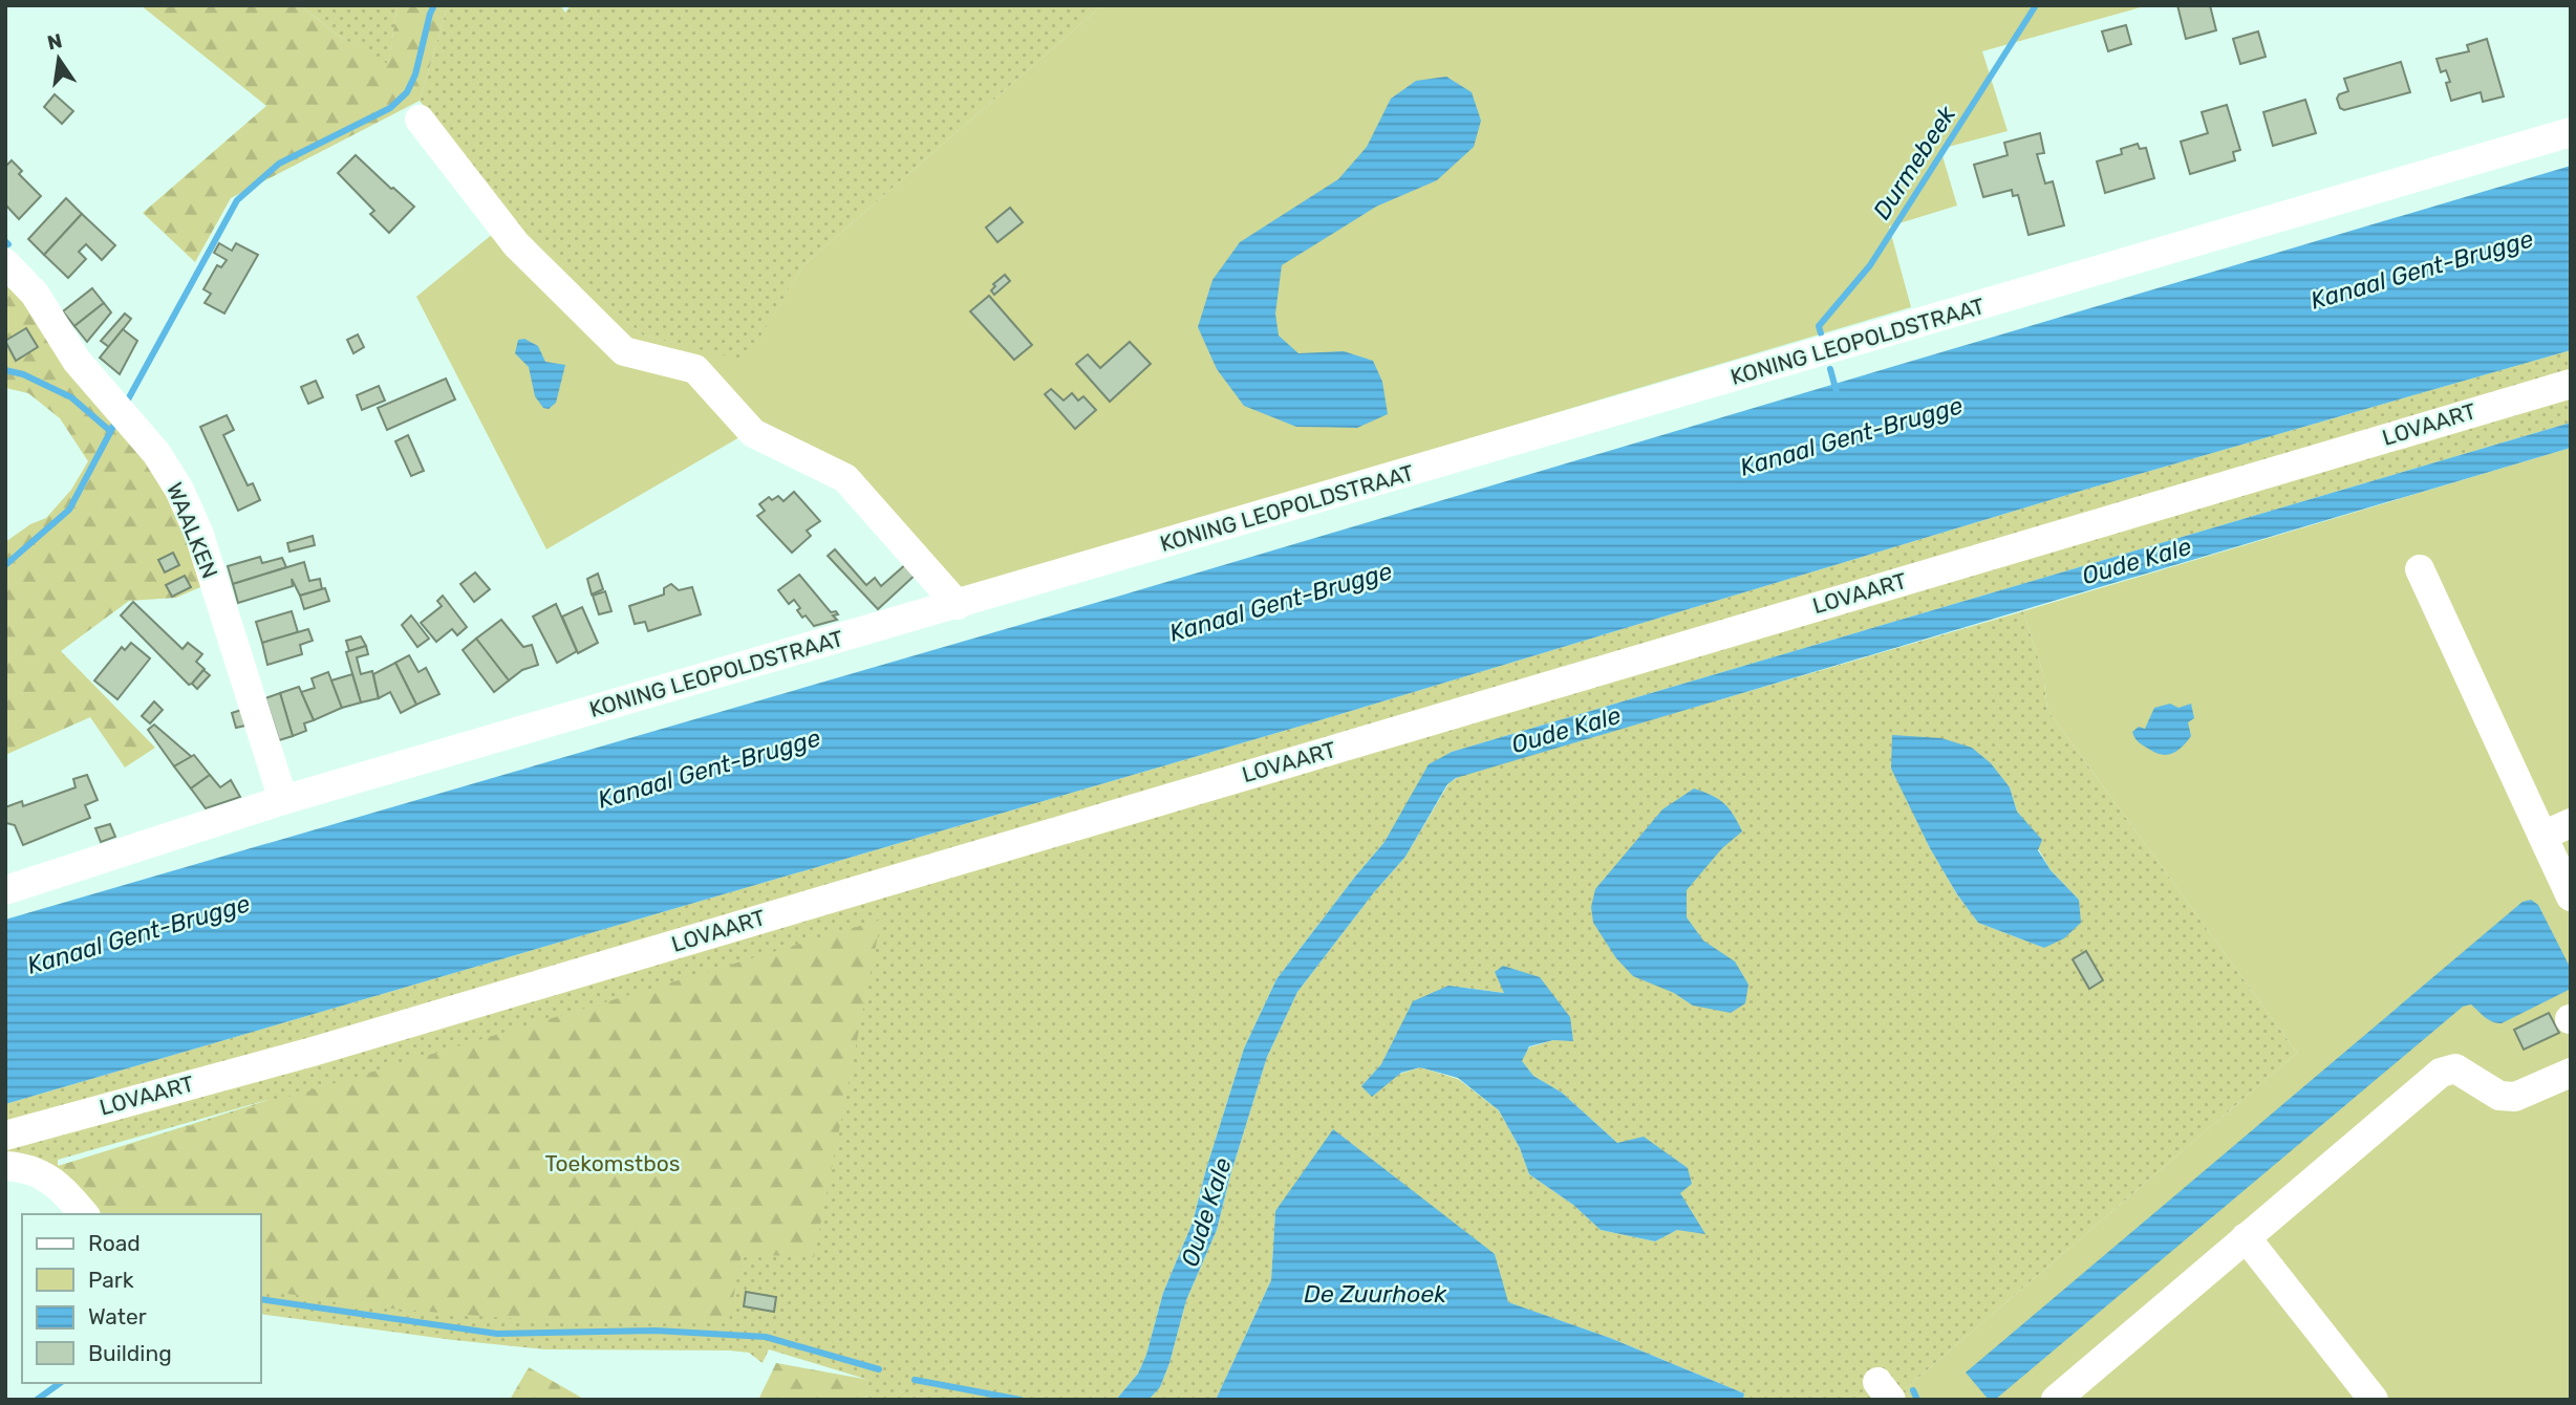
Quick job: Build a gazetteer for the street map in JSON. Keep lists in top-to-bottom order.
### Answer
{
  "streets": {
    "street": ["KONING LEOPOLDSTRAAT", "LOVAART", "WAALKEN"]
  },
  "crossings": [
    ["KONING LEOPOLDSTRAAT", "WAALKEN"]
  ],
  "water": [
    "Durmebeek",
    "Kanaal Gent-Brugge",
    "Oude Kale",
    "De Zuurhoek"
  ],
  "parks": ["Toekomstbos"],
  "legend": [
    "Road",
    "Park",
    "Water",
    "Building"
  ],
  "north": "top"
}
